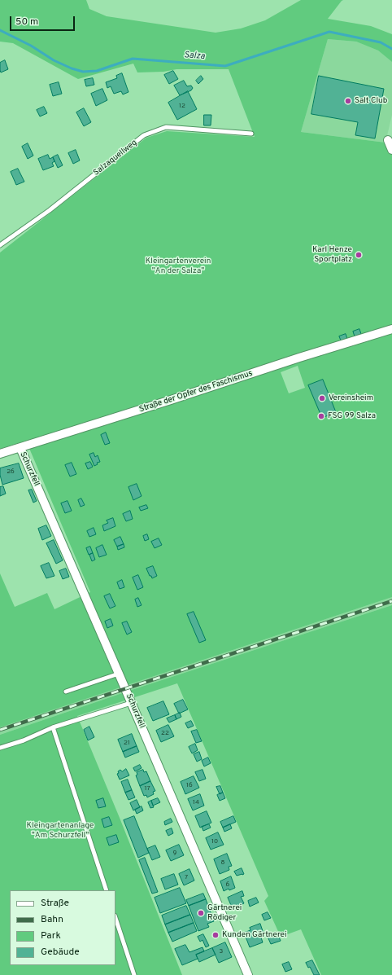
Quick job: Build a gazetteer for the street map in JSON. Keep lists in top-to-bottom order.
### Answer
{
  "streets": {
    "street": ["Straße der Opfer des Faschismus", "Schurzfell"],
    "lane": ["Salzaquellweg"]
  },
  "crossings": [
    ["Straße der Opfer des Faschismus", "Schurzfell"]
  ],
  "water": ["Salza"],
  "parks": ["Kleingartenverein \"An der Salza\"", "Kleingartenanlage \"Am Schurzfell\""],
  "places": [
    "Salt Club",
    "Karl Henze Sportplatz",
    "Vereinsheim",
    "FSG 99 Salza",
    "Gärtnerei Rödiger",
    "Kunden Gärtnerei"
  ],
  "house_numbers": [
    "12",
    "26",
    "22",
    "21",
    "16",
    "17",
    "14",
    "10",
    "9",
    "8",
    "7",
    "6",
    "3"
  ],
  "legend": [
    "Straße",
    "Bahn",
    "Park",
    "Gebäude"
  ],
  "scale_bar": "50 m"
}
